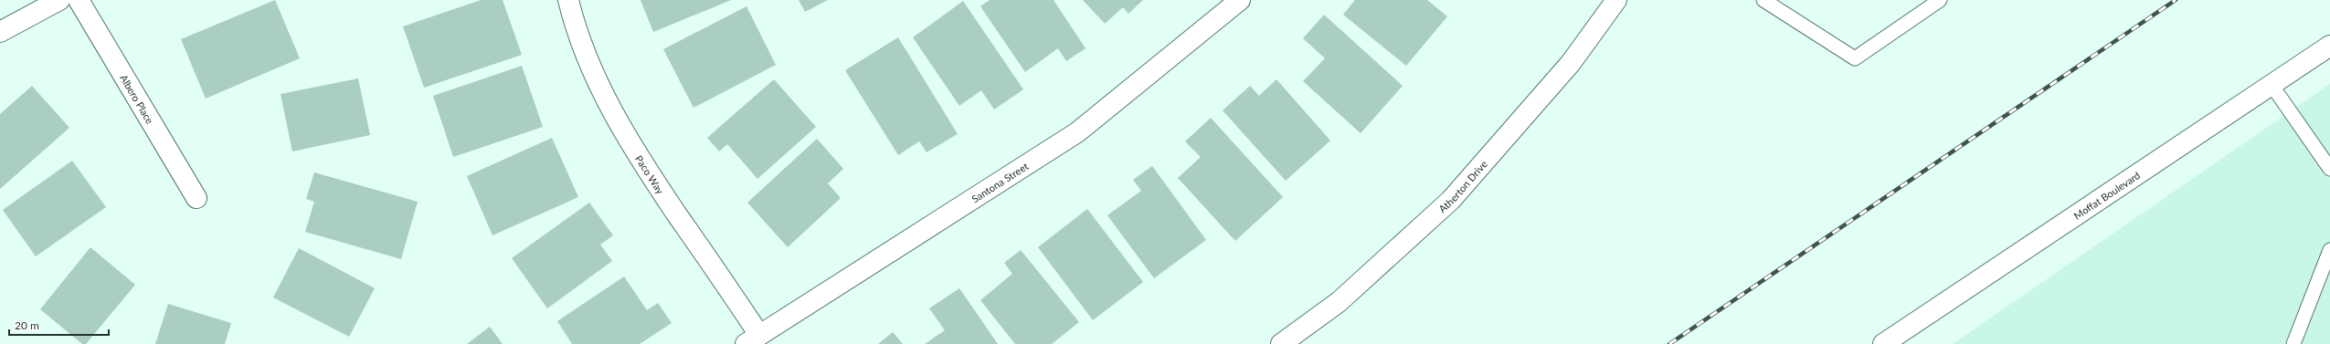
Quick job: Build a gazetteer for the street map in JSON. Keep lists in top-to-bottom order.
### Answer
{
  "streets": {
    "street": [
      "Albero Place",
      "Paco Way",
      "Santona Street",
      "Atherton Drive",
      "Moffat Boulevard"
    ]
  },
  "crossings": [
    ["Paco Way", "Santona Street"]
  ],
  "scale_bar": "20 m"
}
